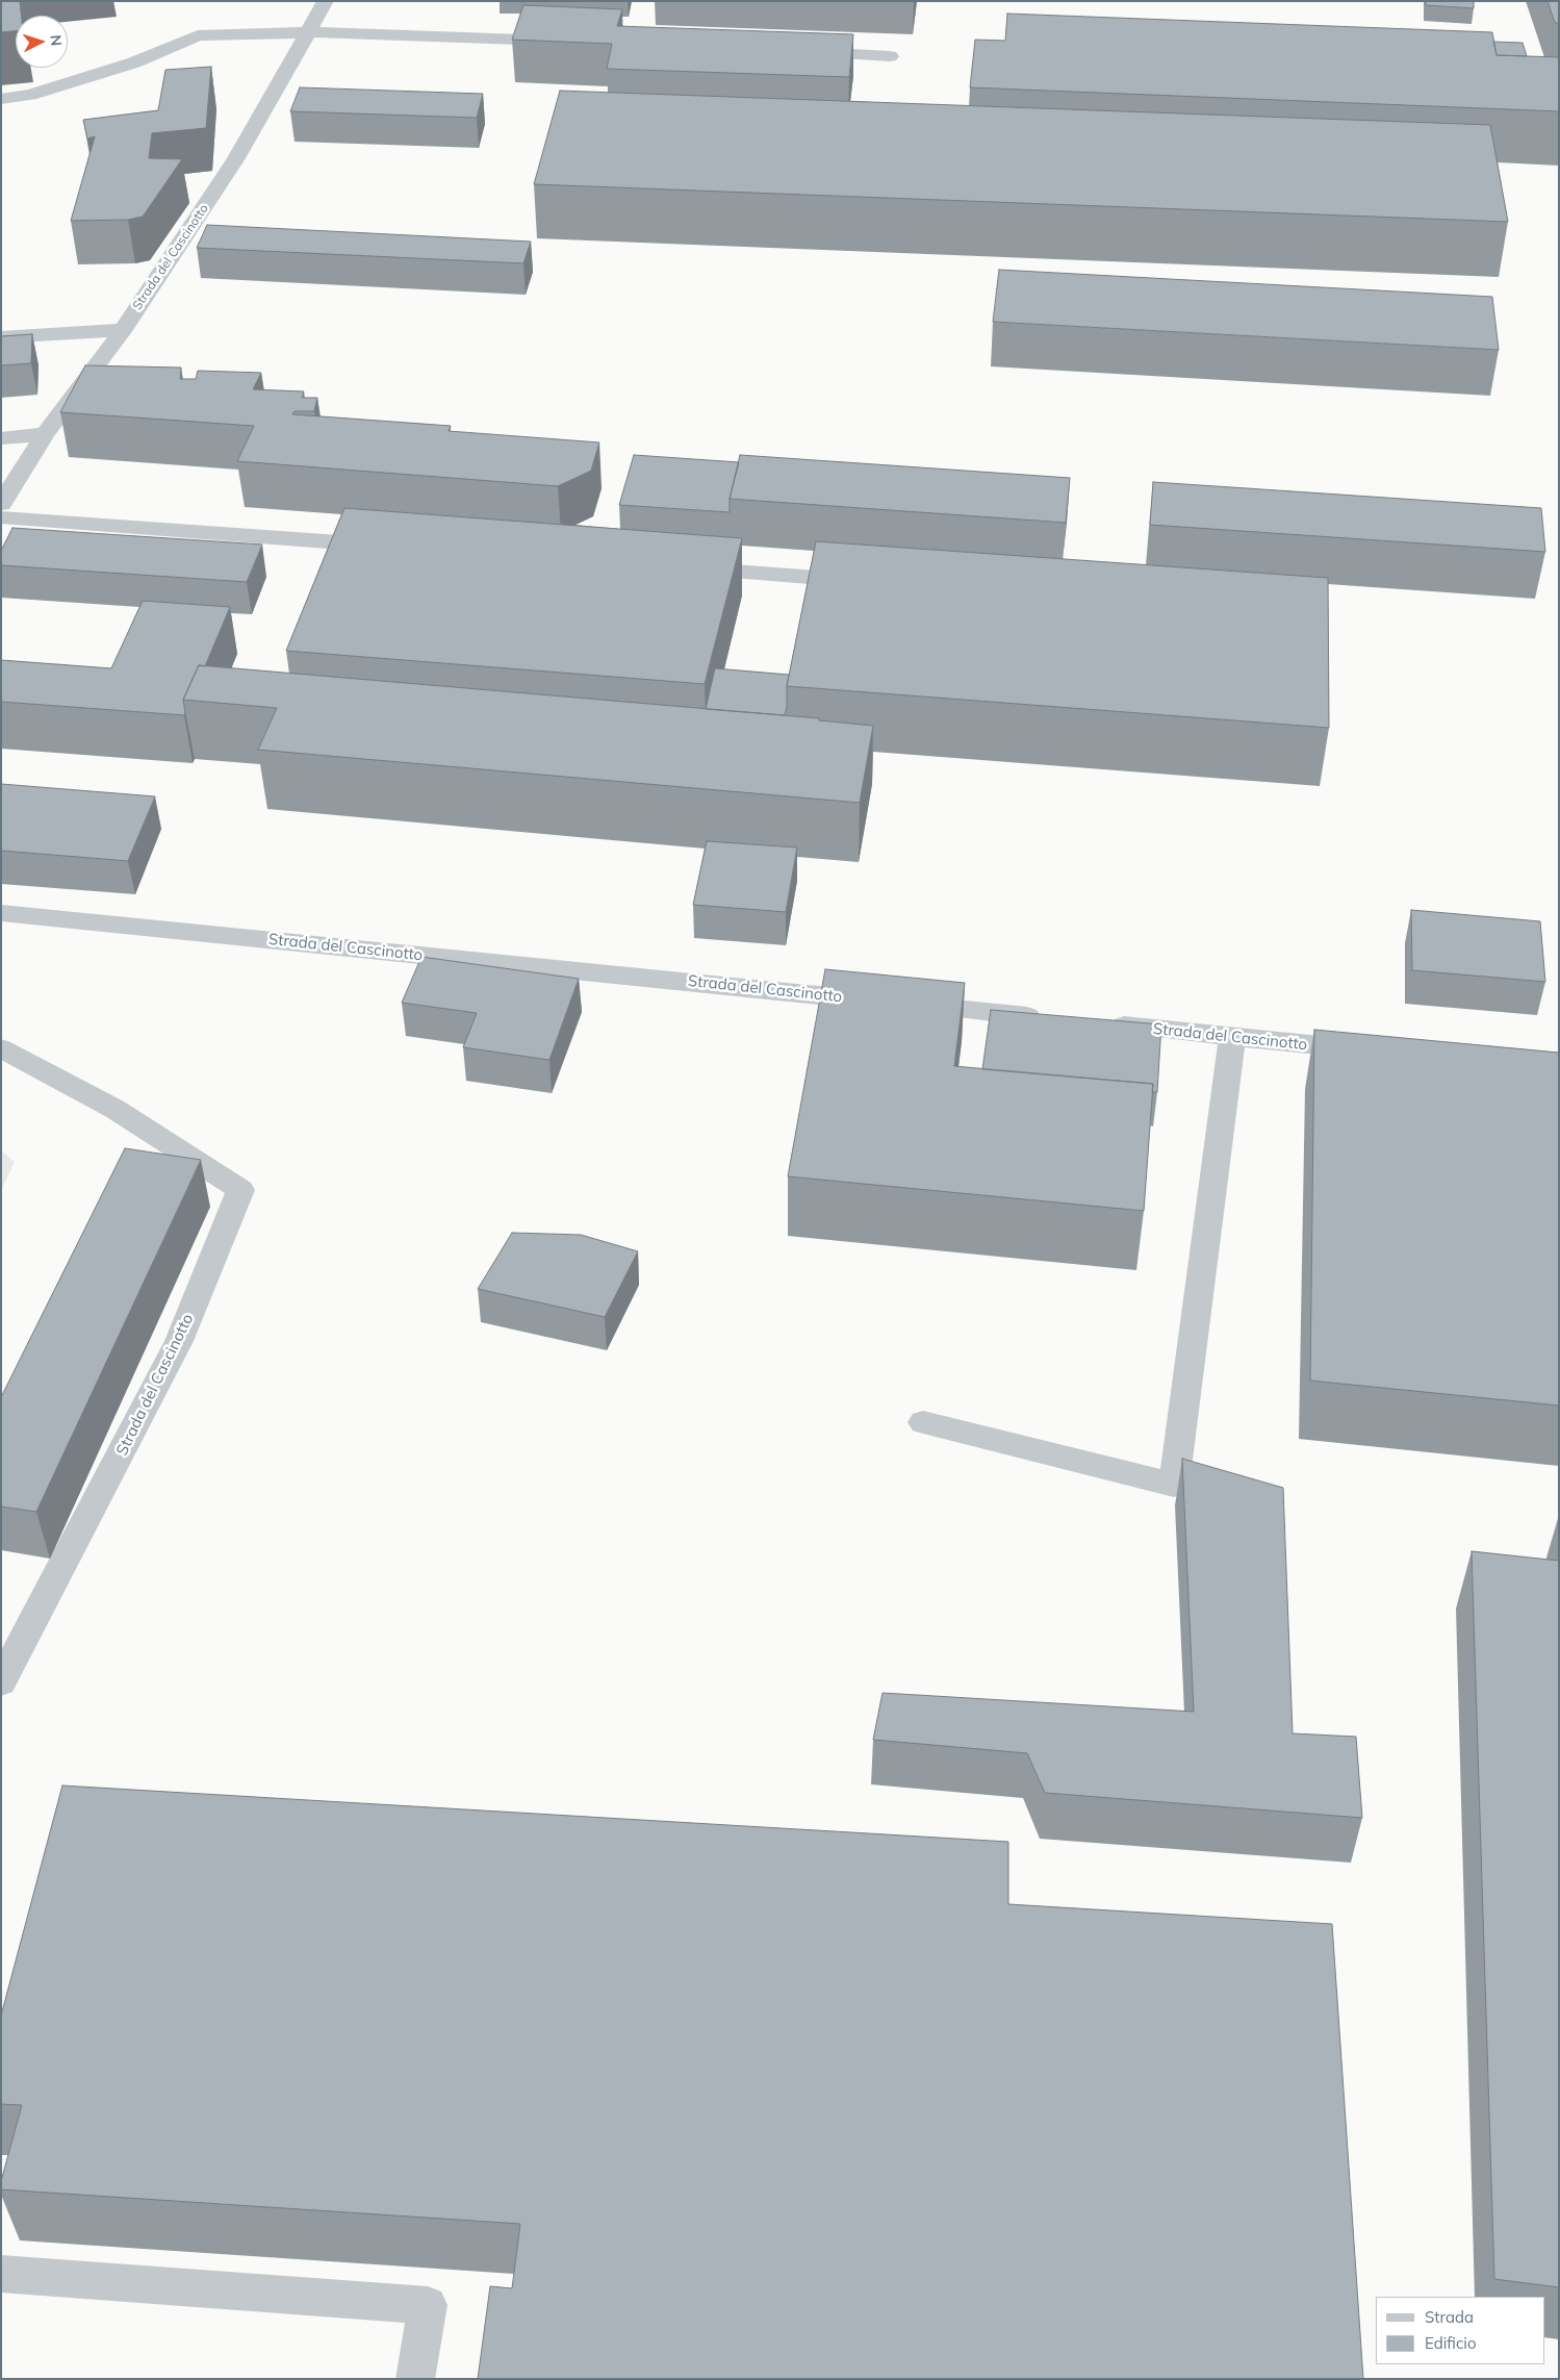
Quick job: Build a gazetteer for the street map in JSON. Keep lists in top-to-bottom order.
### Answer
{
  "streets": {
    "street": ["Strada del Cascinotto"]
  },
  "legend": ["Strada", "Edificio"],
  "north": "right"
}
